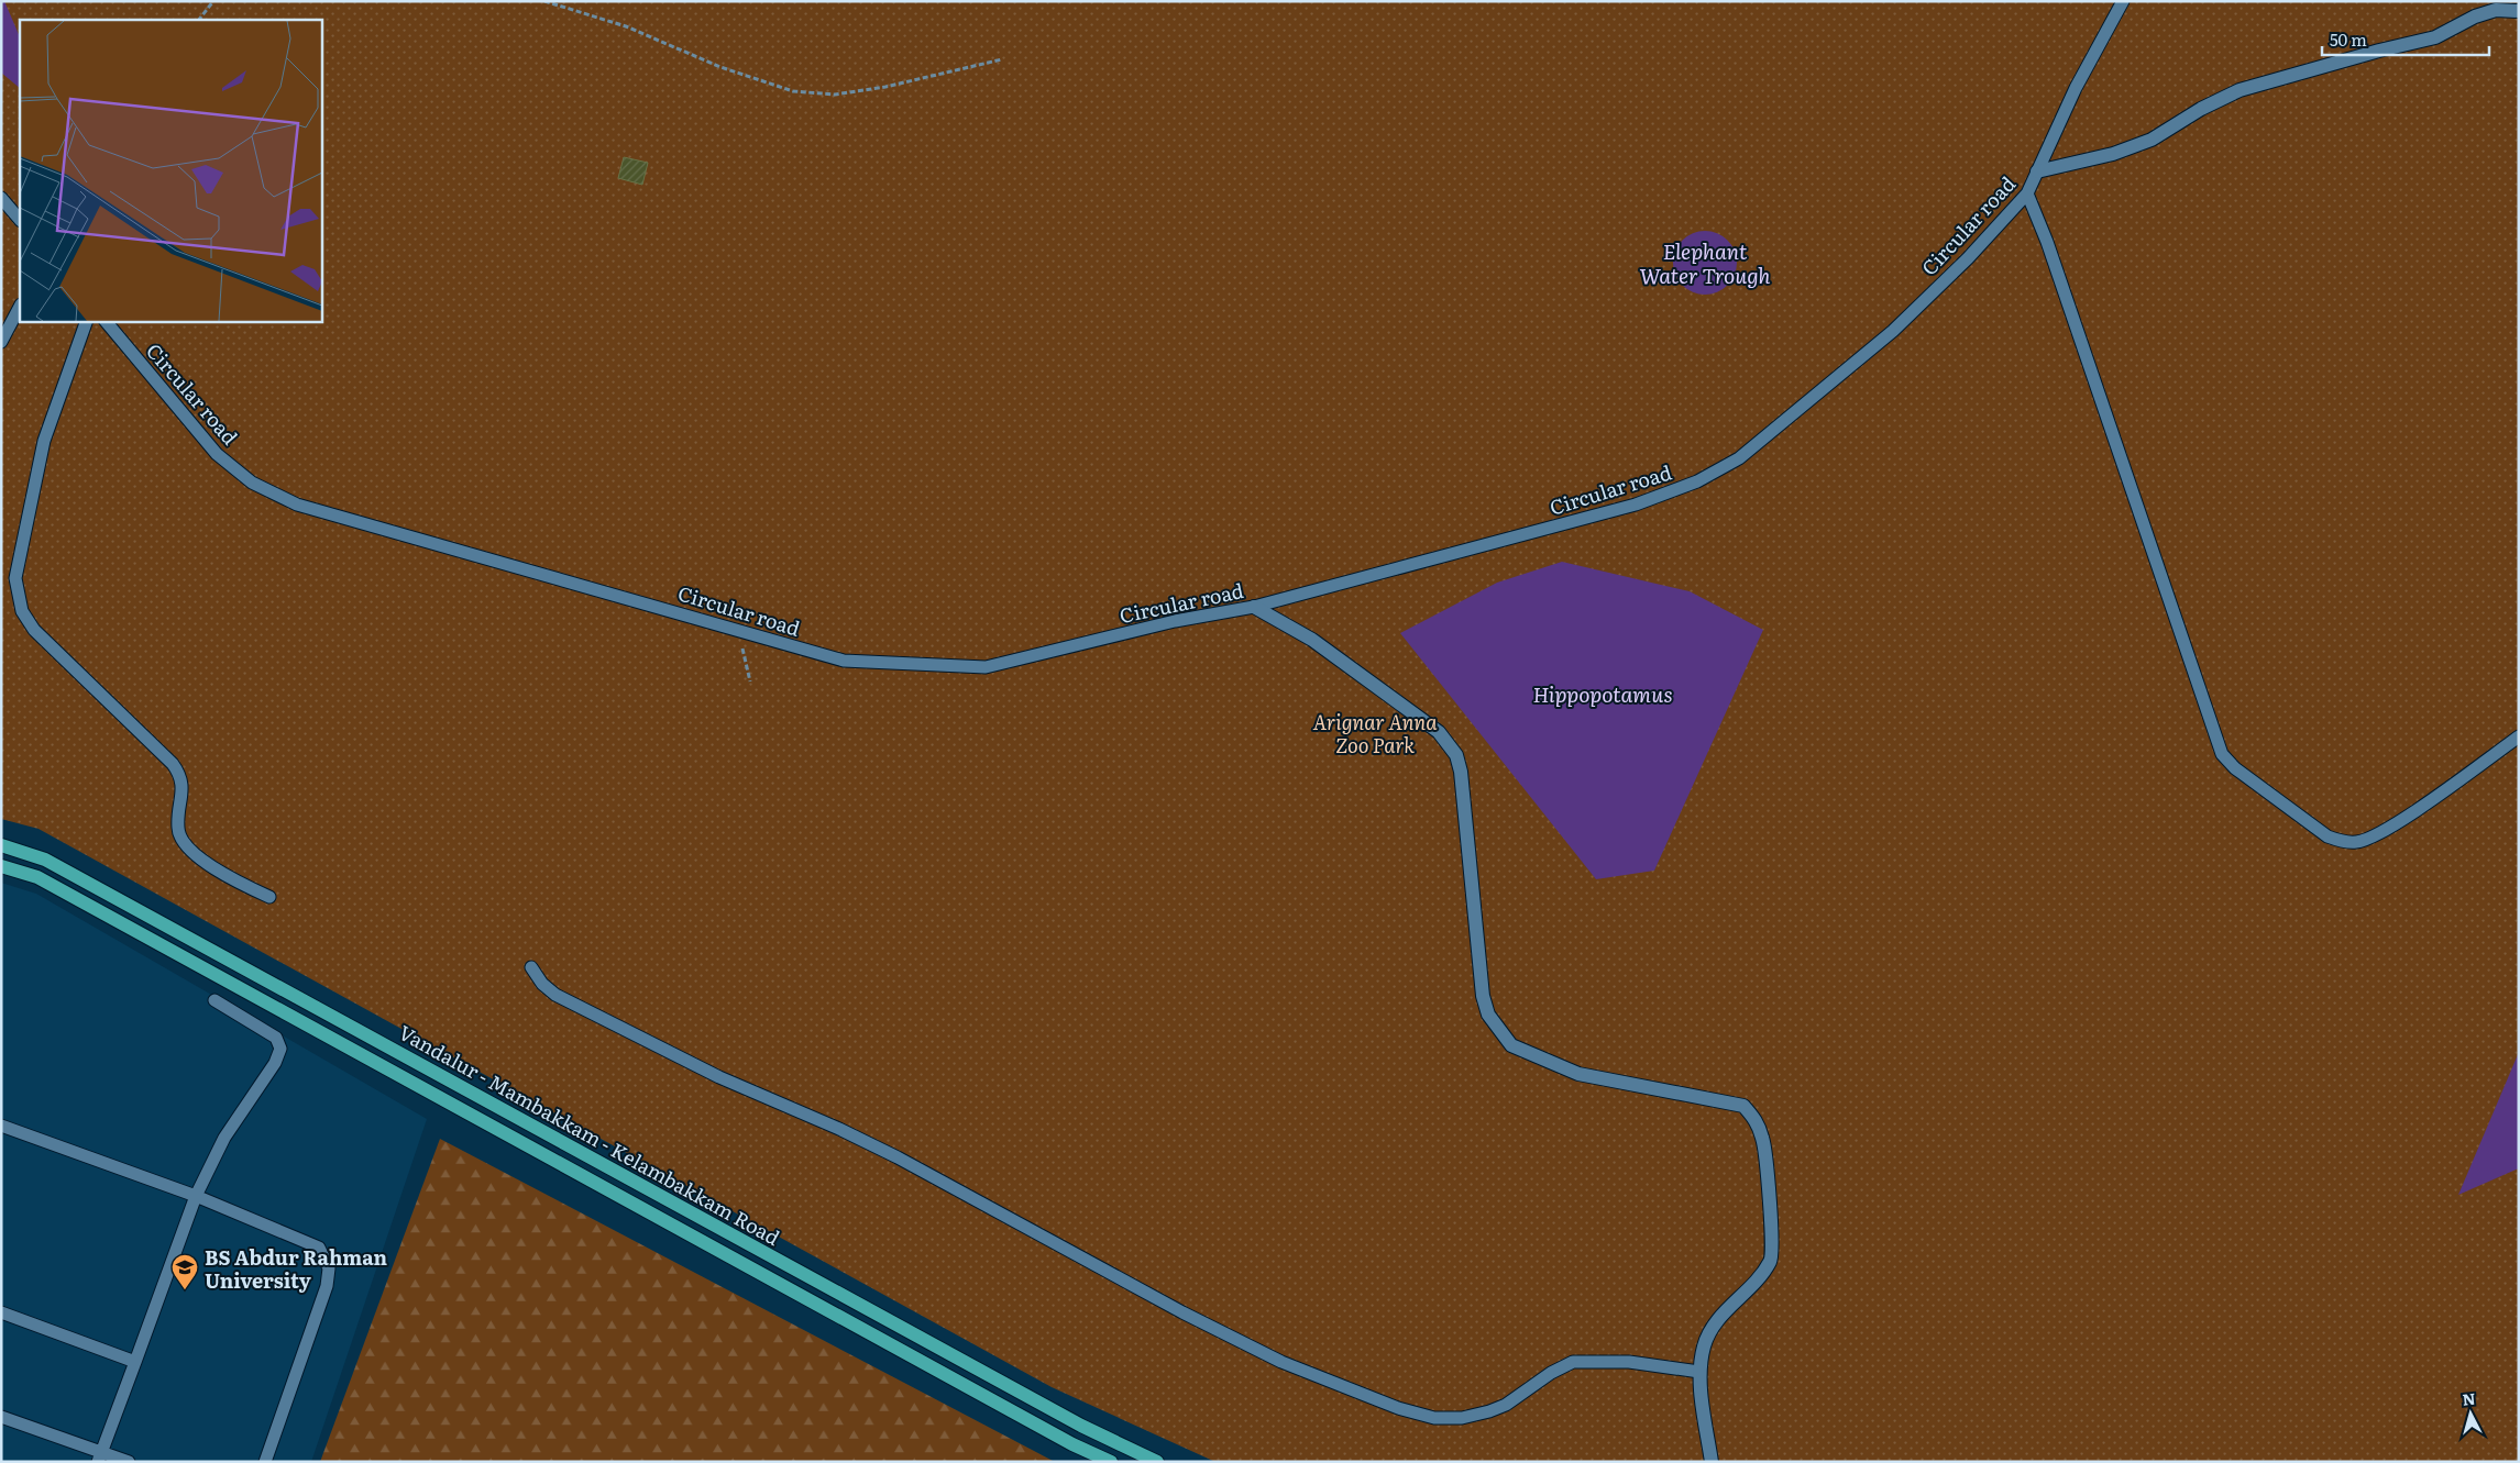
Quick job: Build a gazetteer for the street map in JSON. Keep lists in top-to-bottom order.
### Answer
{
  "streets": {
    "main road": ["Vandalur - Mambakkam - Kelambakkam Road"],
    "lane": ["Circular road"]
  },
  "water": ["Elephant Water Trough", "Hippopotamus"],
  "parks": ["Arignar Anna Zoo Park"],
  "places": {
    "school or university": ["BS Abdur Rahman University"]
  },
  "scale_bar": "50 m",
  "north": "top"
}
